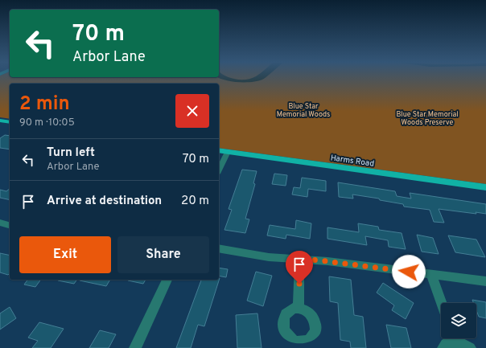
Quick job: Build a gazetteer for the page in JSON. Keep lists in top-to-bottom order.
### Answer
{
  "streets": {
    "main road": ["Harms Road"]
  },
  "parks": ["Blue Star Memorial Woods", "Blue Star Memorial Woods Preserve"],
  "page": {
    "turn": ["70 m", "Arbor Lane"],
    "heading": ["2 min", "90 m · 10:05"],
    "list": [
      {
        "name": "Turn left",
        "note": "Arbor Lane",
        "value": "70 m"
      },
      {
        "name": "Arrive at destination",
        "value": "20 m"
      }
    ],
    "buttons": ["Exit", "Share"]
  }
}
